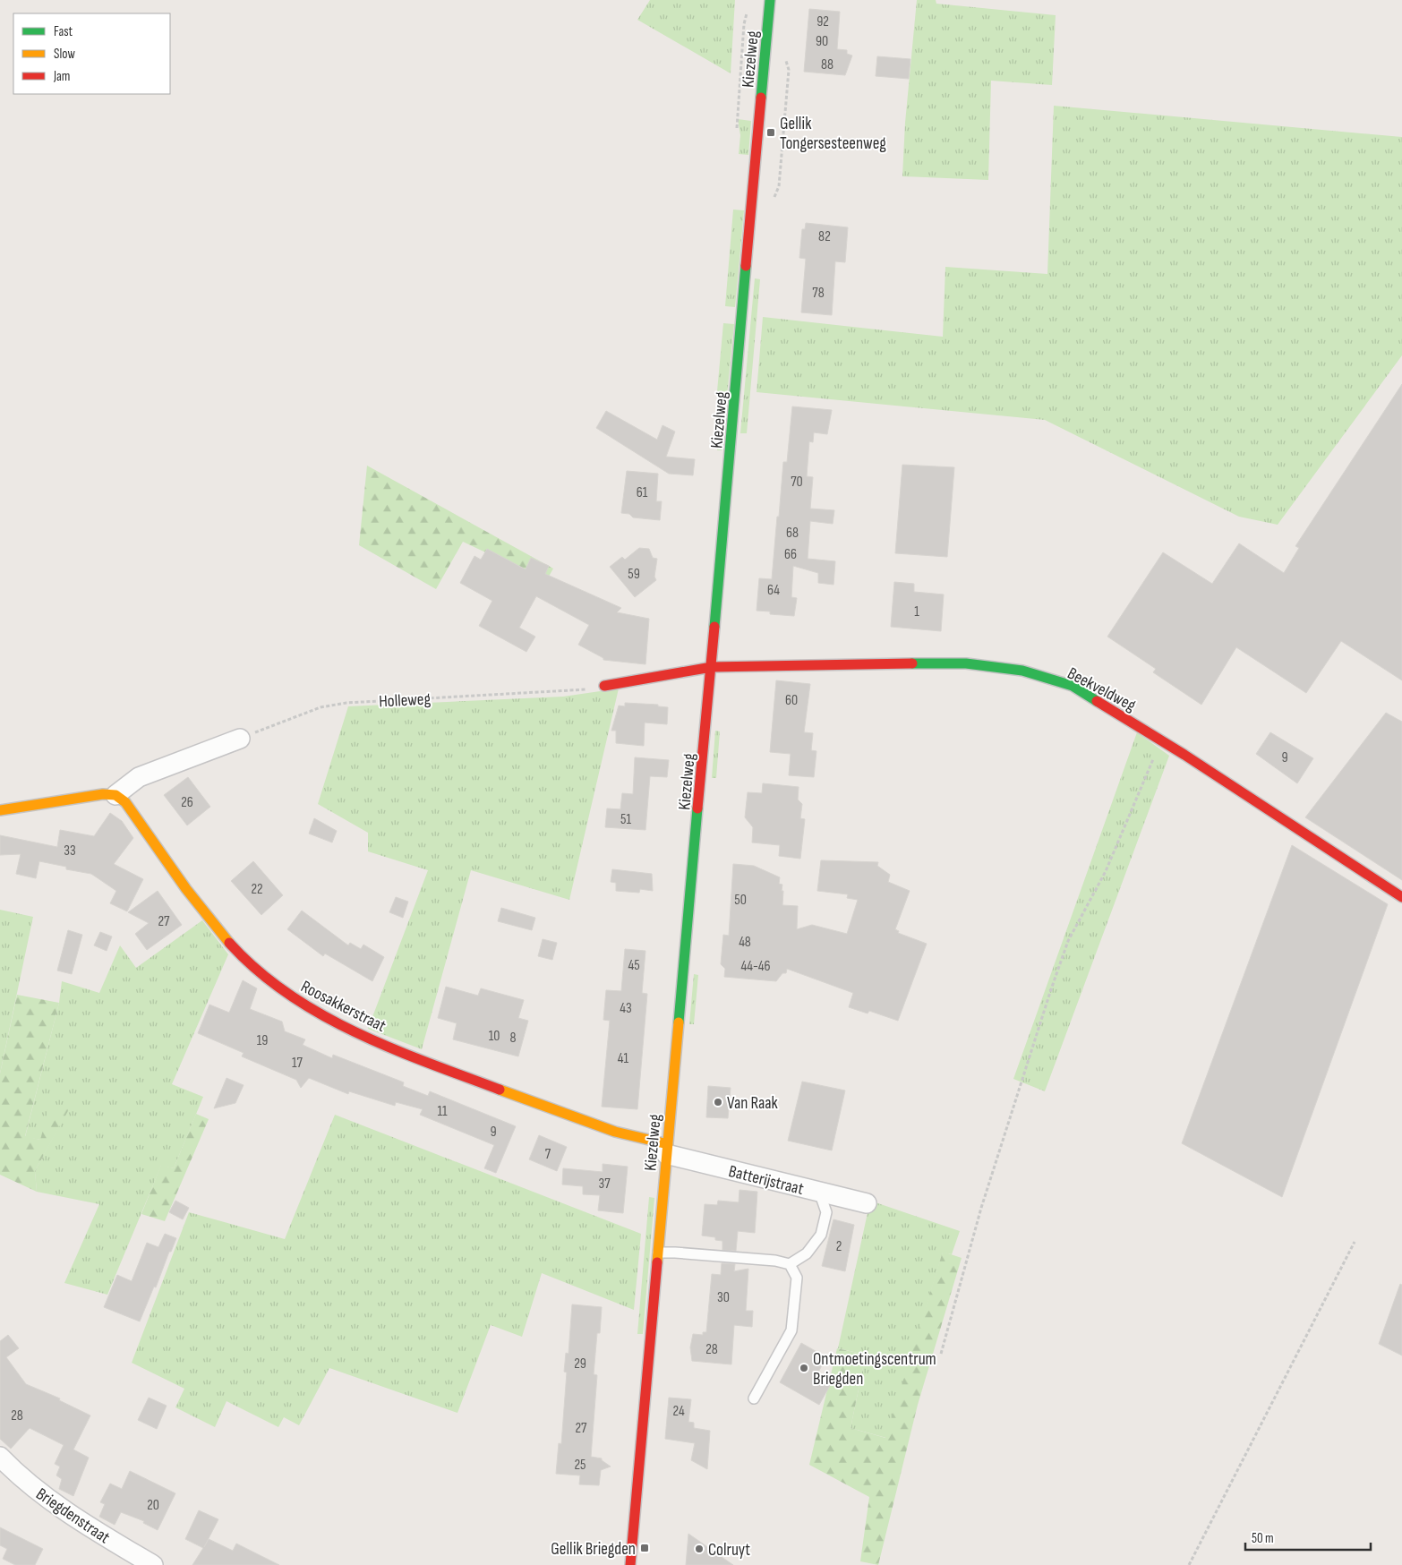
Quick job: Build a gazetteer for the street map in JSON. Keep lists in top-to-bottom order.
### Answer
{
  "streets": {
    "street": [
      "Kiezelweg",
      "Beekveldweg",
      "Roosakkerstraat",
      "Batterijstraat",
      "Briegdenstraat"
    ],
    "path": ["Holleweg"]
  },
  "crossings": [
    ["Kiezelweg", "Beekveldweg"],
    ["Kiezelweg", "Roosakkerstraat"],
    ["Kiezelweg", "Batterijstraat"],
    ["Roosakkerstraat", "Batterijstraat"]
  ],
  "places": {
    "transit": ["Gellik Tongersesteenweg", "Gellik Briegden"],
    "other": ["Van Raak", "Ontmoetingscentrum Briegden", "Colruyt"]
  },
  "house_numbers": [
    "92",
    "90",
    "88",
    "82",
    "78",
    "70",
    "61",
    "68",
    "66",
    "59",
    "64",
    "1",
    "60",
    "9",
    "26",
    "51",
    "33",
    "22",
    "50",
    "27",
    "48",
    "45",
    "44-46",
    "43",
    "10",
    "8",
    "19",
    "41",
    "17",
    "11",
    "9",
    "7",
    "37",
    "2",
    "30",
    "28",
    "29",
    "24",
    "28",
    "27",
    "25",
    "20"
  ],
  "legend": ["Fast", "Slow", "Jam"],
  "scale_bar": "50 m"
}
